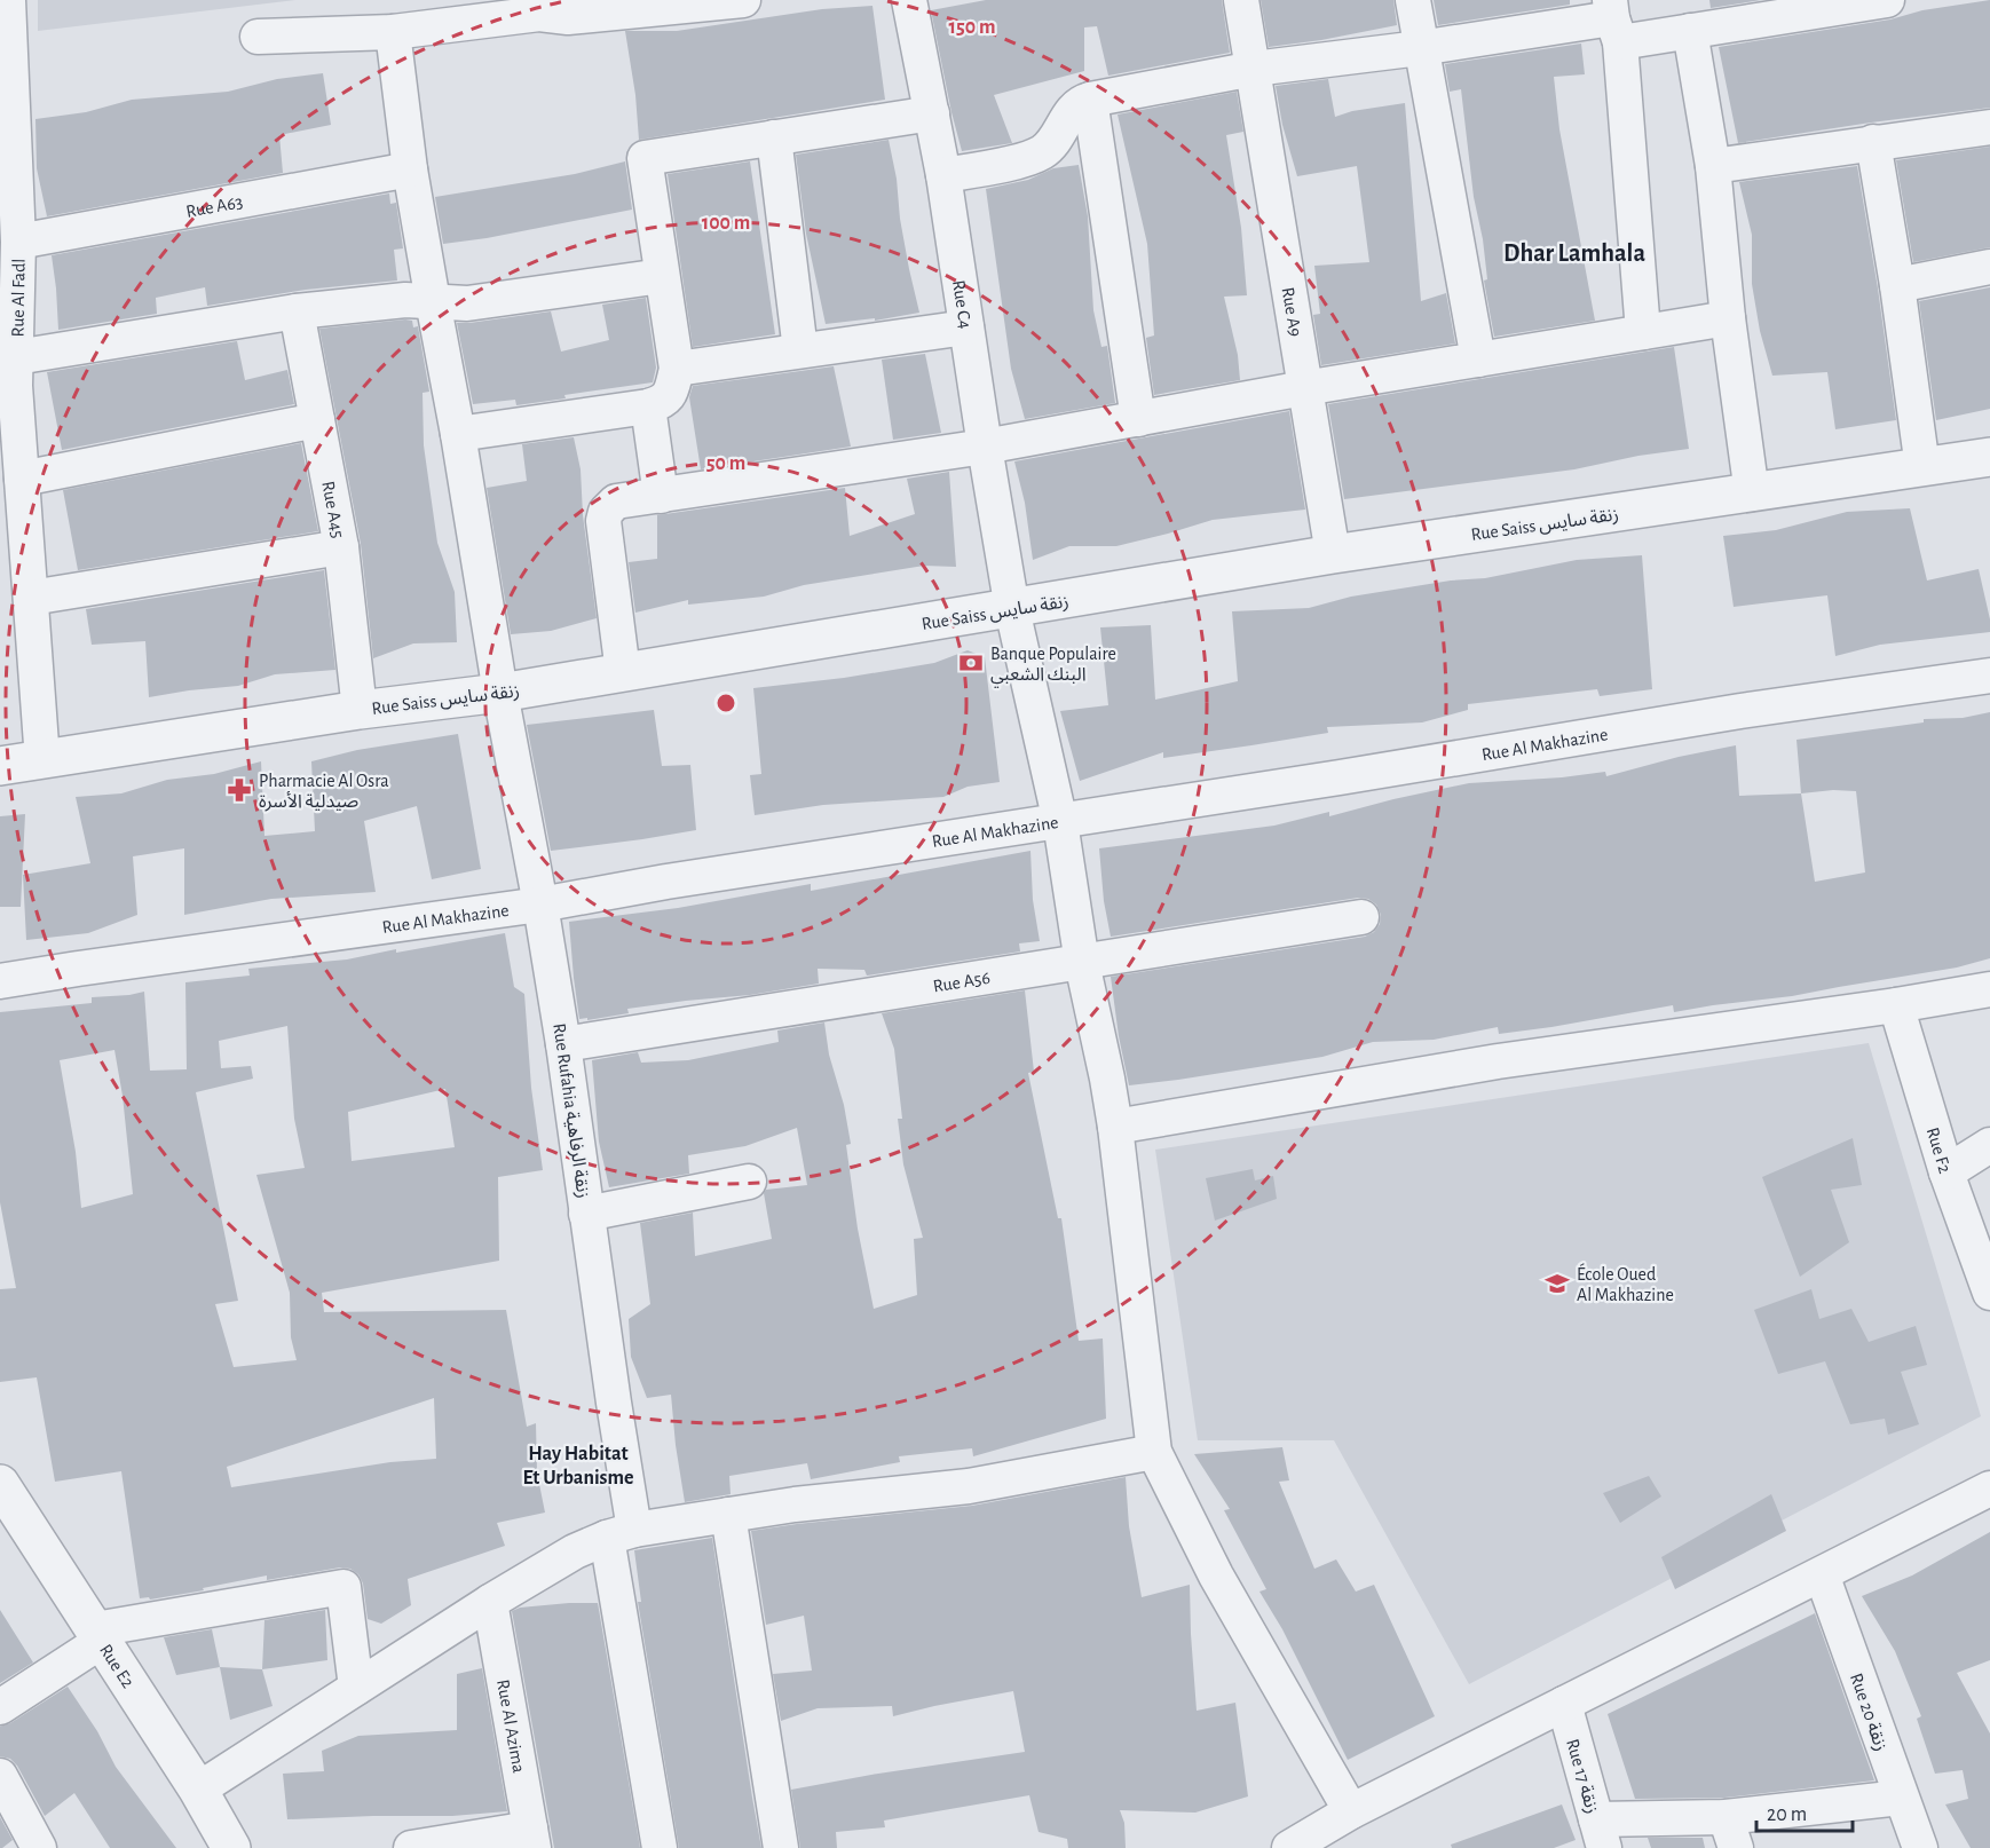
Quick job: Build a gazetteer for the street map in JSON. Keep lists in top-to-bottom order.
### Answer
{
  "streets": {
    "street": [
      "Rue A63",
      "Rue Al Fadl",
      "Rue C4",
      "Rue A9",
      "Rue A45",
      "Rue Saiss زنقة سايس",
      "Rue Al Makhazine",
      "Rue A56",
      "Rue Rufahia زنقة الرفاهية",
      "Rue F2",
      "Rue E2",
      "Rue 20 زنقة",
      "Rue Al Azima",
      "Rue 17 زنقة"
    ]
  },
  "crossings": [
    ["Rue A63", "Rue Al Fadl"],
    ["Rue A63", "Rue Rufahia زنقة الرفاهية"],
    ["Rue Al Fadl", "Rue Saiss زنقة سايس"],
    ["Rue C4", "Rue Saiss زنقة سايس"],
    ["Rue C4", "Rue Al Makhazine"],
    ["Rue C4", "Rue A56"],
    ["Rue A9", "Rue Saiss زنقة سايس"],
    ["Rue A45", "Rue Saiss زنقة سايس"],
    ["Rue Saiss زنقة سايس", "Rue Rufahia زنقة الرفاهية"],
    ["Rue Al Makhazine", "Rue Rufahia زنقة الرفاهية"],
    ["Rue A56", "Rue Rufahia زنقة الرفاهية"]
  ],
  "districts": ["Dhar Lamhala", "Hay Habitat Et Urbanisme"],
  "places": {
    "bank": ["Banque Populaire البنك الشعبي"],
    "pharmacy": ["Pharmacie Al Osra صيدلية الأسرة"],
    "school or university": ["École Oued Al Makhazine"]
  },
  "scale_bar": "20 m",
  "rings": ["150 m", "100 m", "50 m"]
}
